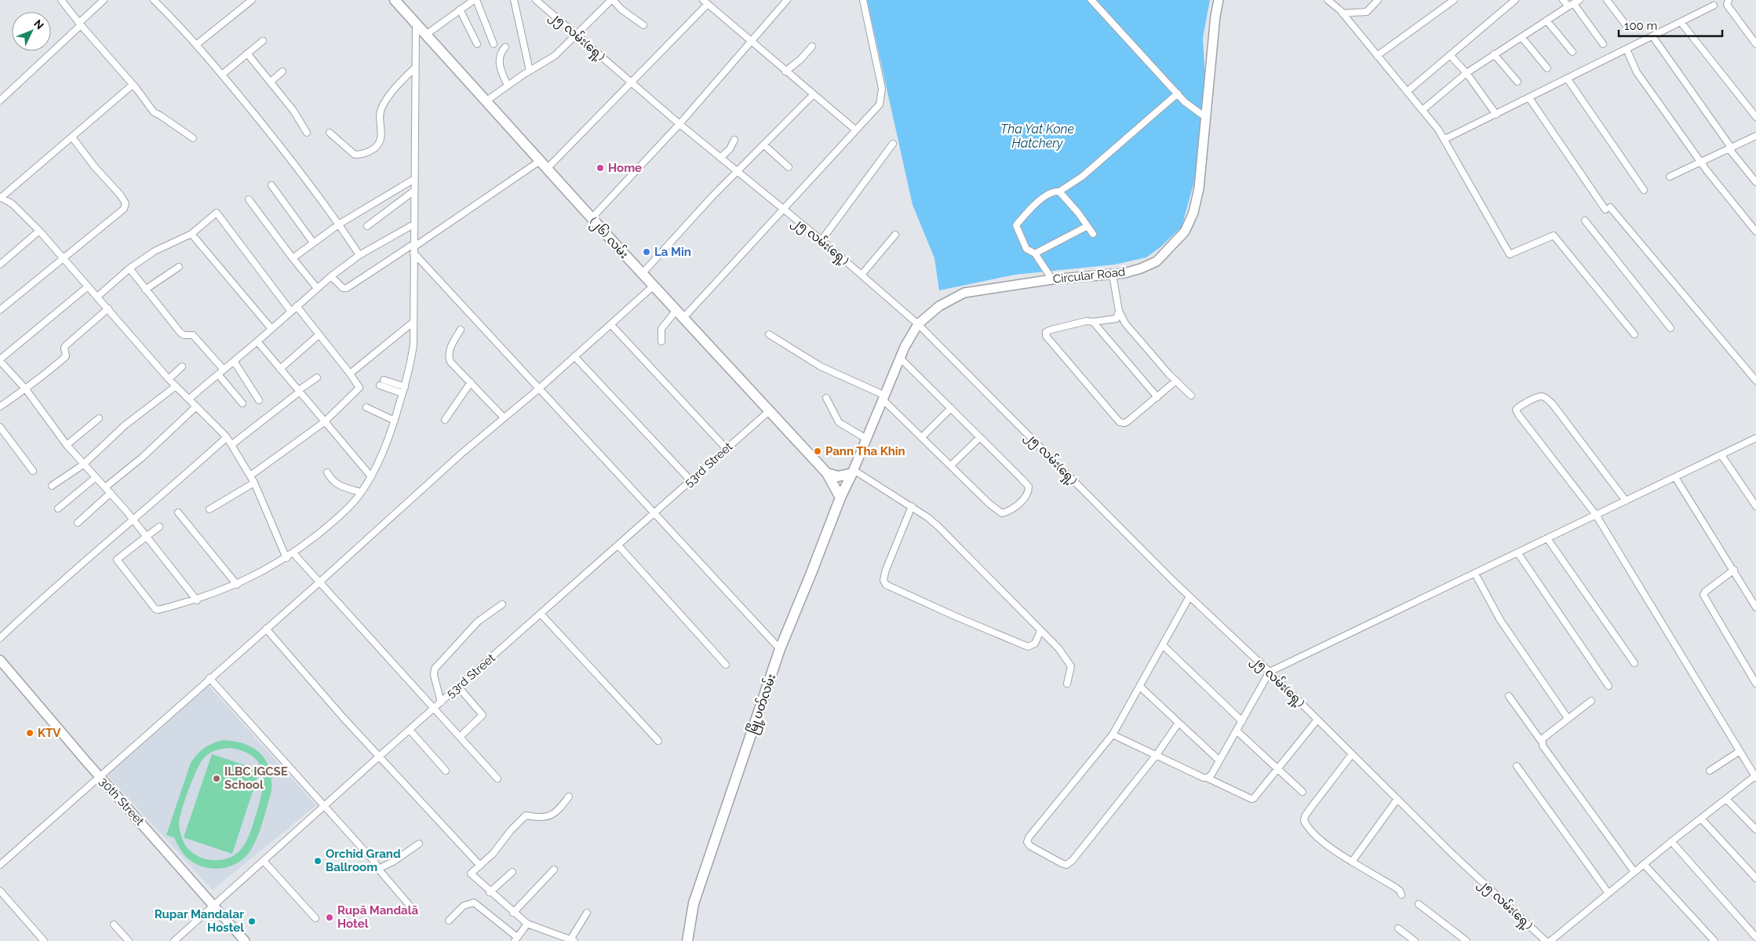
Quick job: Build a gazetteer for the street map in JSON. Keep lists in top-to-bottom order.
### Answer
{
  "streets": {
    "main road": ["(၂၆) လမ်း", "မြို့ပတ်လမ်း"],
    "street": [
      "၂၅ လမ်း(ရှေ့)",
      "Circular Road",
      "53rd Street",
      "30th Street"
    ]
  },
  "crossings": [
    ["၂၅ လမ်း(ရှေ့)", "Circular Road"],
    ["(၂၆) လမ်း", "53rd Street"],
    ["(၂၆) လမ်း", "မြို့ပတ်လမ်း"],
    ["Circular Road", "မြို့ပတ်လမ်း"],
    ["53rd Street", "30th Street"]
  ],
  "water": ["Tha Yat Kone Hatchery"],
  "places": [
    "Home",
    "La Min",
    "Pann Tha Khin",
    "KTV",
    "ILBC IGCSE School",
    "Orchid Grand Ballroom",
    "Rupā Mandalā Hotel",
    "Rupar Mandalar Hostel"
  ],
  "scale_bar": "100 m",
  "north": "top right"
}
